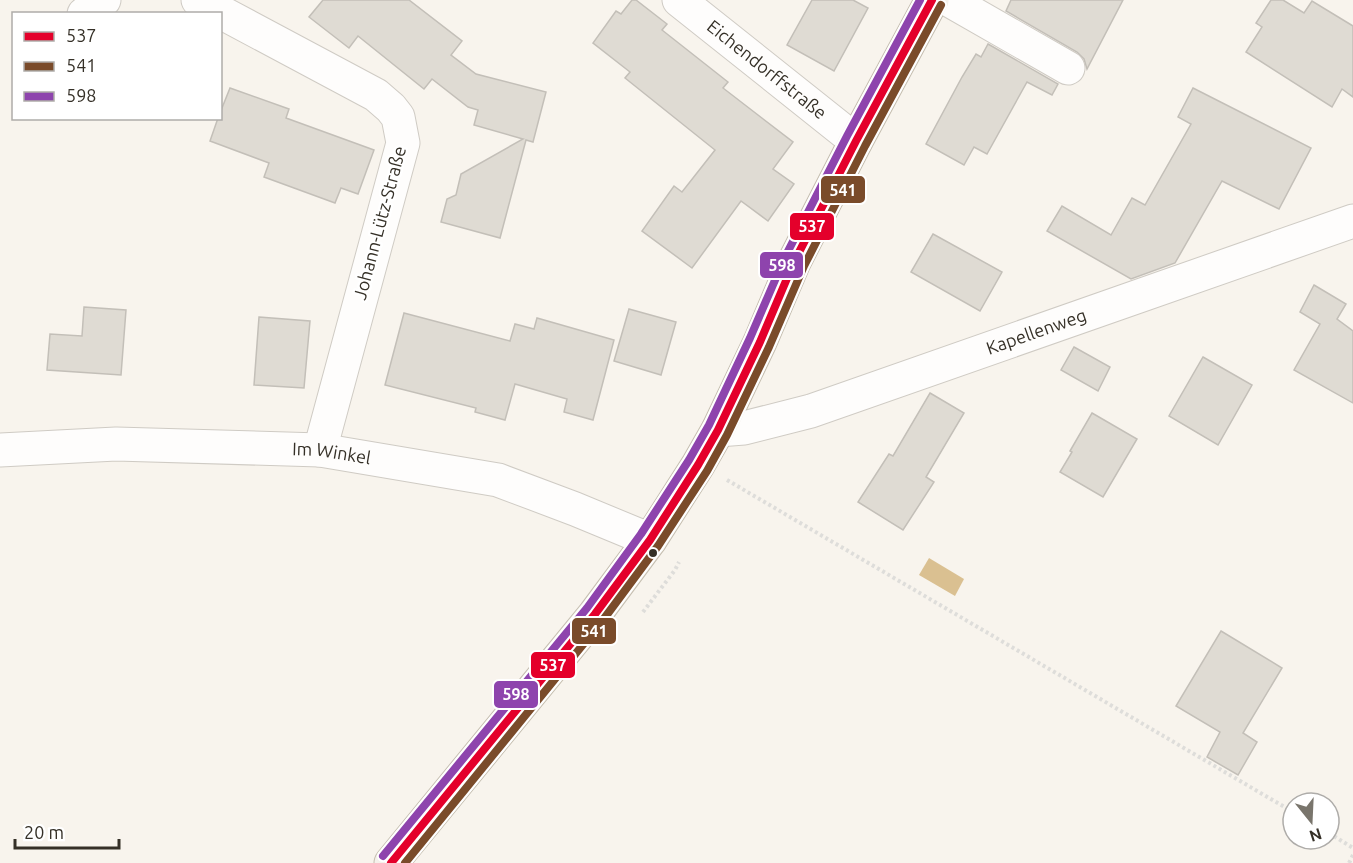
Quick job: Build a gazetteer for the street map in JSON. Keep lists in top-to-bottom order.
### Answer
{
  "streets": {
    "street": [
      "Eichendorffstraße",
      "Johann-Lütz-Straße",
      "Kapellenweg",
      "Im Winkel"
    ]
  },
  "crossings": [
    ["Johann-Lütz-Straße", "Im Winkel"]
  ],
  "lines": ["transit line 537", "transit line 598", "transit line 541"],
  "legend": ["537", "541", "598"],
  "scale_bar": "20 m",
  "north": "bottom"
}
